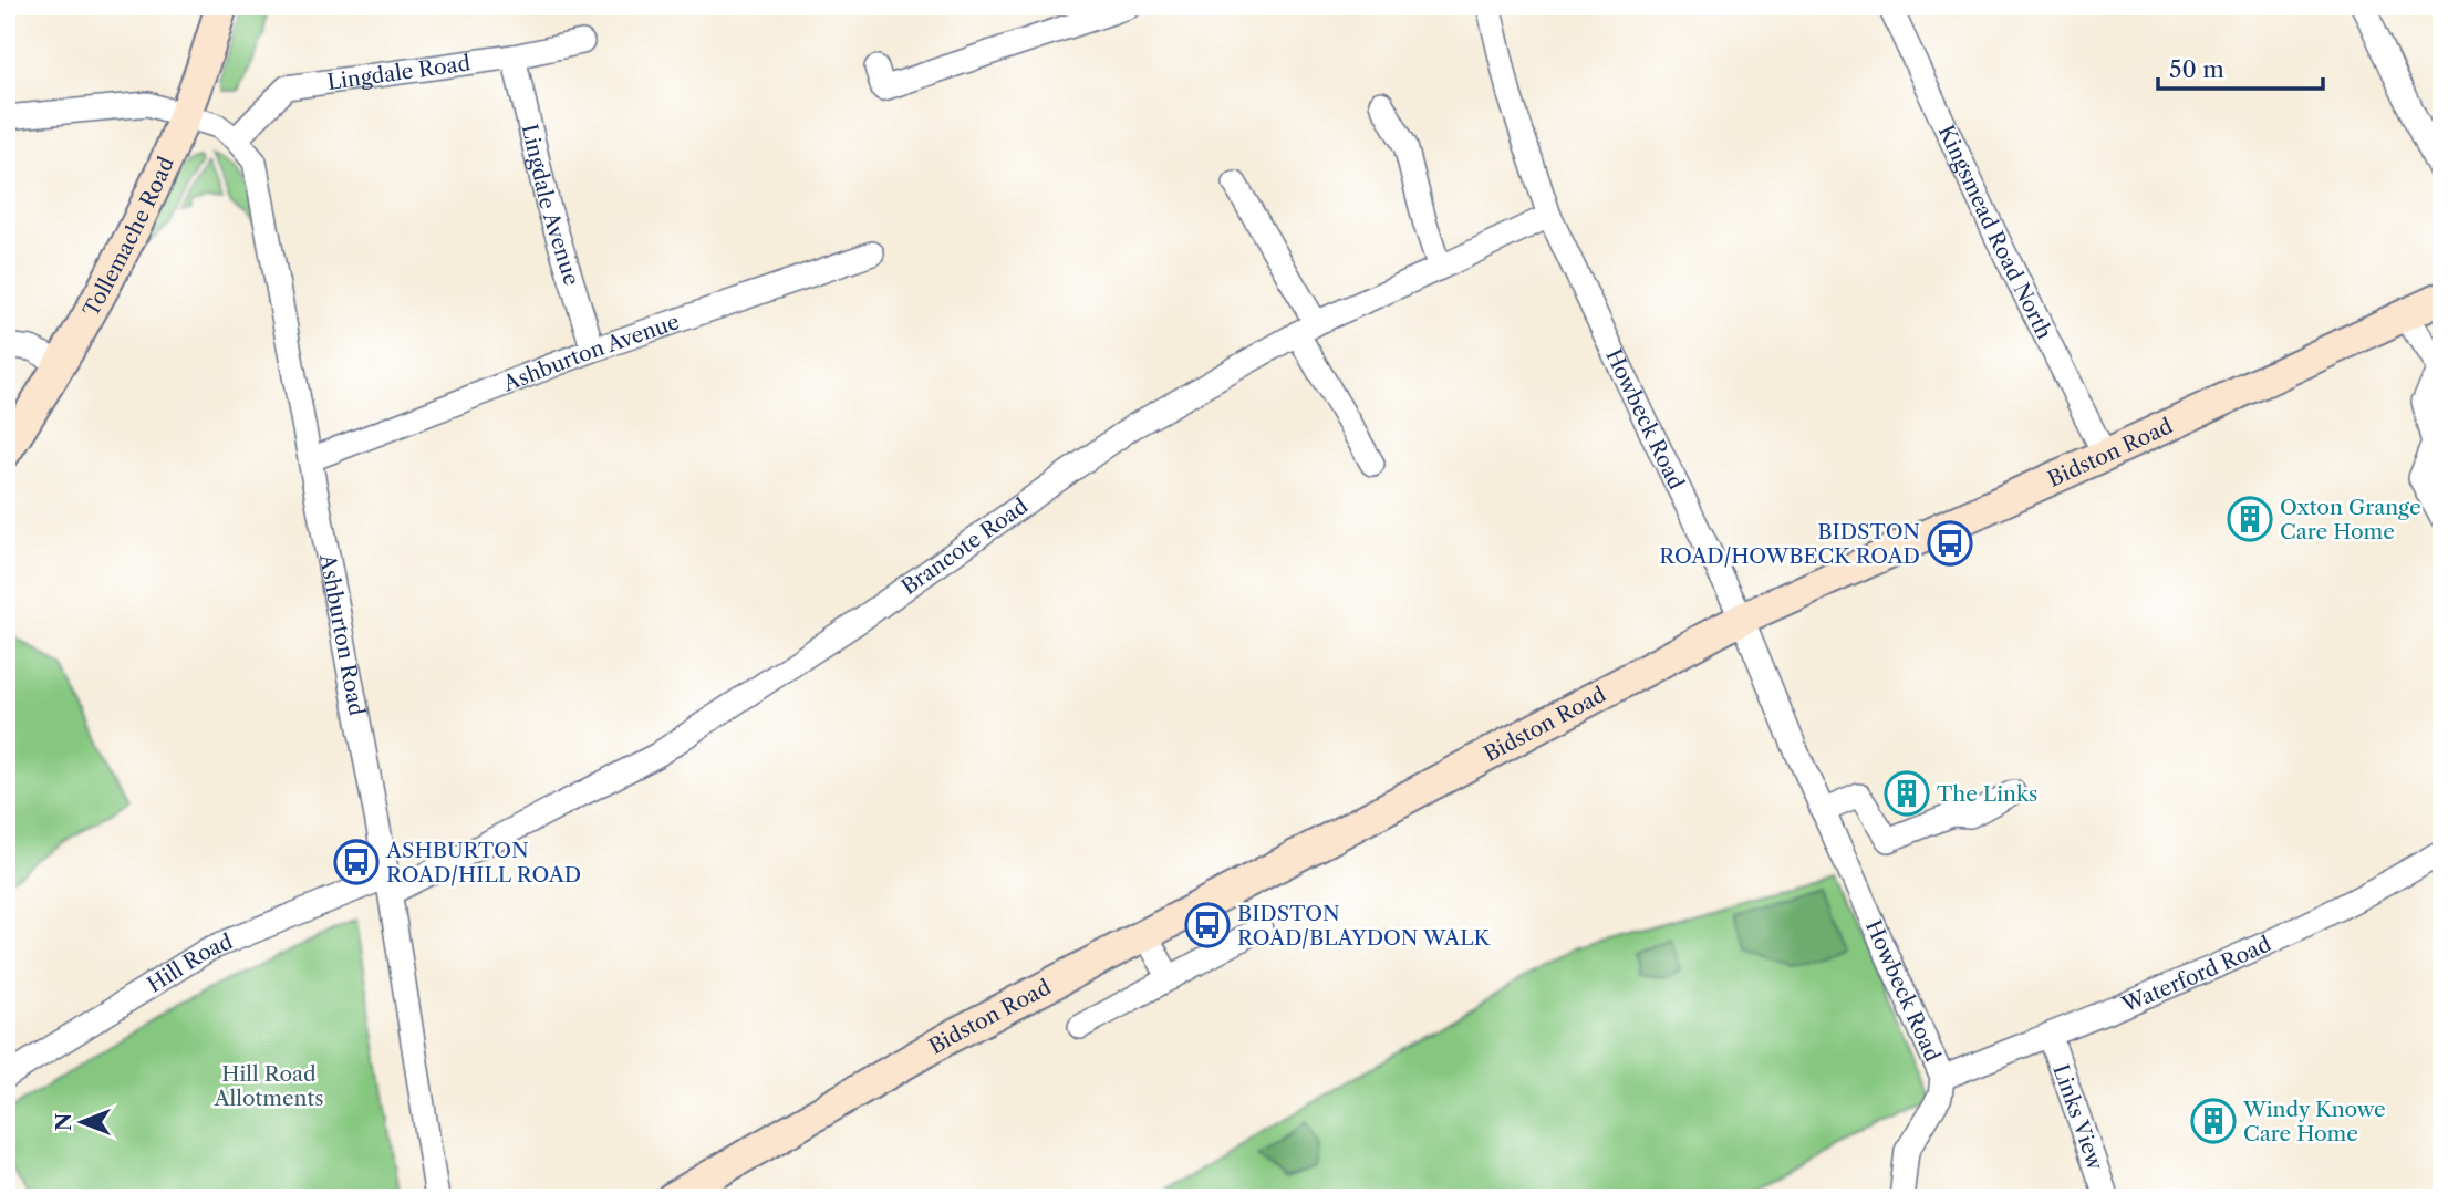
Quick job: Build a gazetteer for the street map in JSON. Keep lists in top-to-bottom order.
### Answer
{
  "streets": {
    "main road": ["Tollemache Road", "Bidston Road"],
    "street": [
      "Lingdale Road",
      "Lingdale Avenue",
      "Kingsmead Road North",
      "Ashburton Avenue",
      "Howbeck Road",
      "Brancote Road",
      "Ashburton Road",
      "Hill Road",
      "Waterford Road",
      "Links View"
    ]
  },
  "crossings": [
    ["Lingdale Road", "Lingdale Avenue"],
    ["Lingdale Road", "Ashburton Road"],
    ["Lingdale Avenue", "Ashburton Avenue"],
    ["Kingsmead Road North", "Bidston Road"],
    ["Tollemache Road", "Ashburton Road"],
    ["Ashburton Avenue", "Ashburton Road"],
    ["Howbeck Road", "Bidston Road"],
    ["Howbeck Road", "Brancote Road"],
    ["Howbeck Road", "Waterford Road"],
    ["Brancote Road", "Ashburton Road"],
    ["Brancote Road", "Hill Road"],
    ["Ashburton Road", "Hill Road"],
    ["Waterford Road", "Links View"]
  ],
  "parks": ["Hill Road Allotments"],
  "places": {
    "building": ["Oxton Grange Care Home", "The Links", "Windy Knowe Care Home"],
    "bus stop": ["BIDSTON ROAD/HOWBECK ROAD", "ASHBURTON ROAD/HILL ROAD", "BIDSTON ROAD/BLAYDON WALK"]
  },
  "scale_bar": "50 m",
  "north": "left"
}
